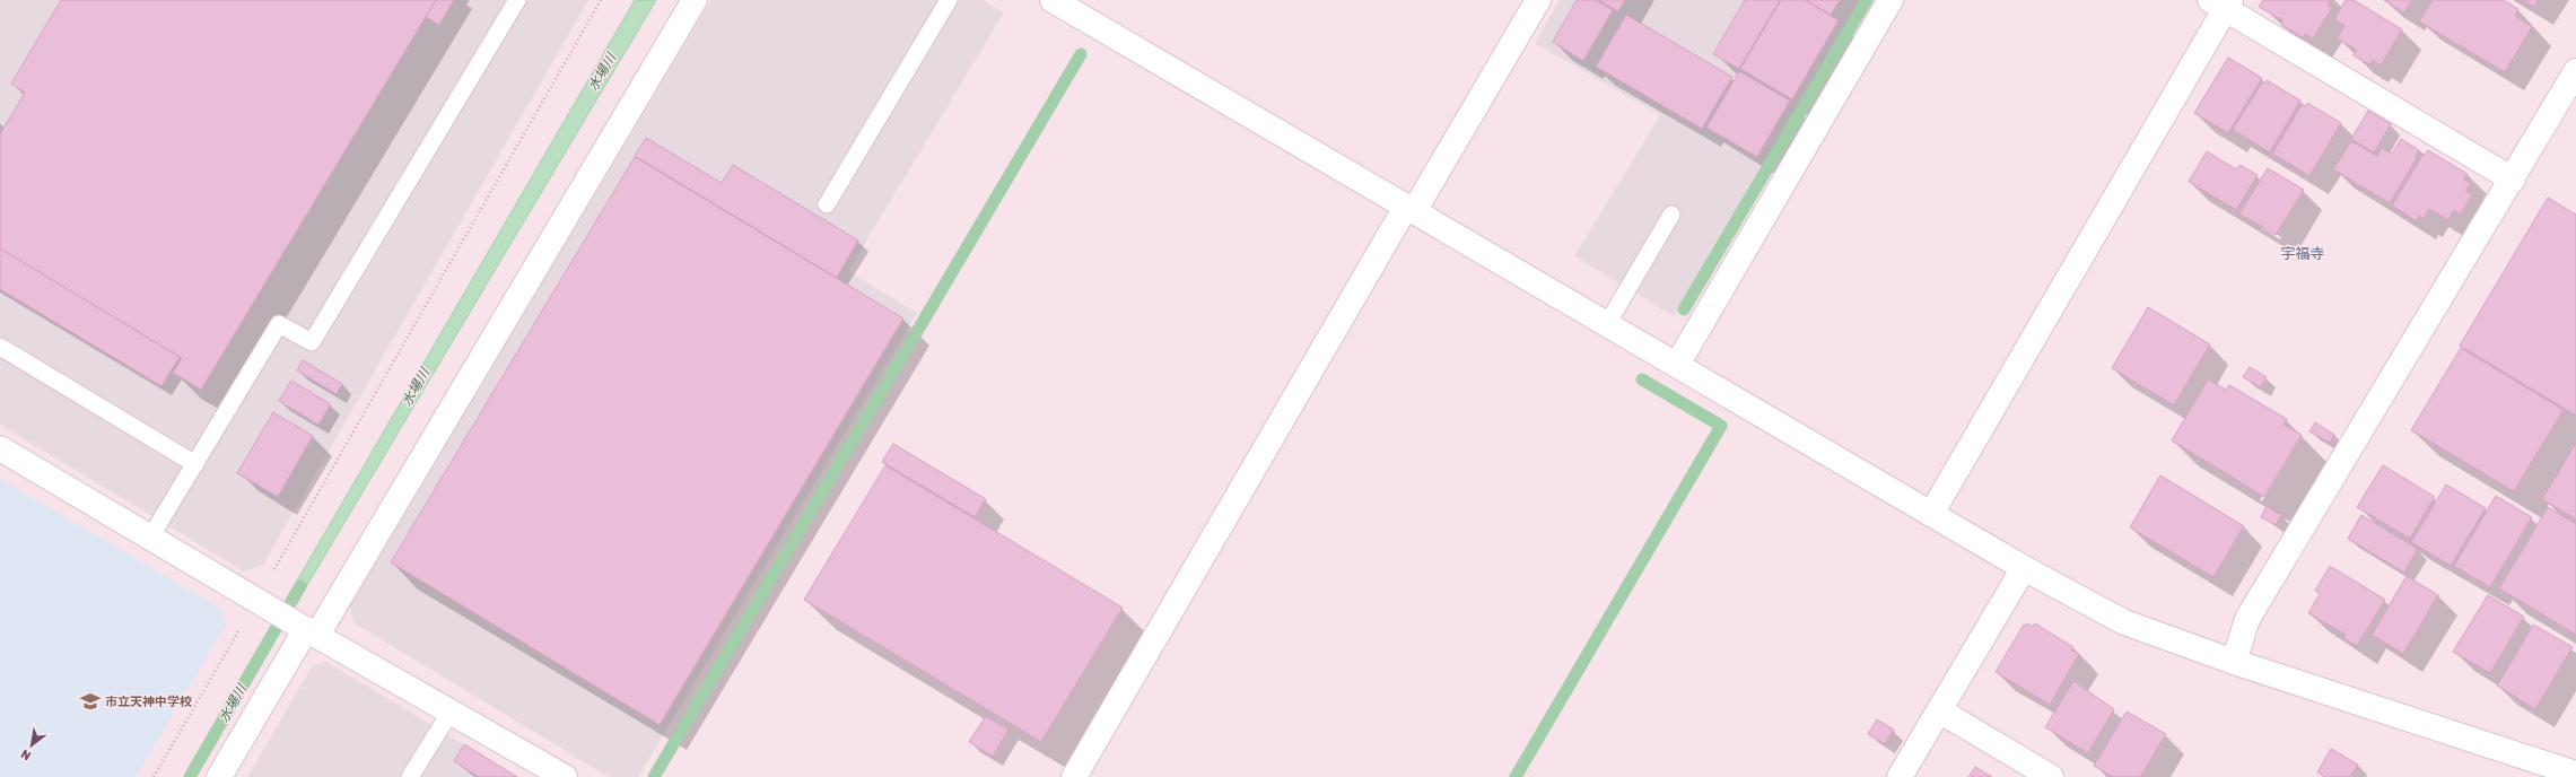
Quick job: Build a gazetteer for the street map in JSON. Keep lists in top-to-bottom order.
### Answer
{
  "districts": ["宇福寺"],
  "water": ["水場川"],
  "places": {
    "school or university": ["市立天神中学校"]
  },
  "north": "bottom left"
}
